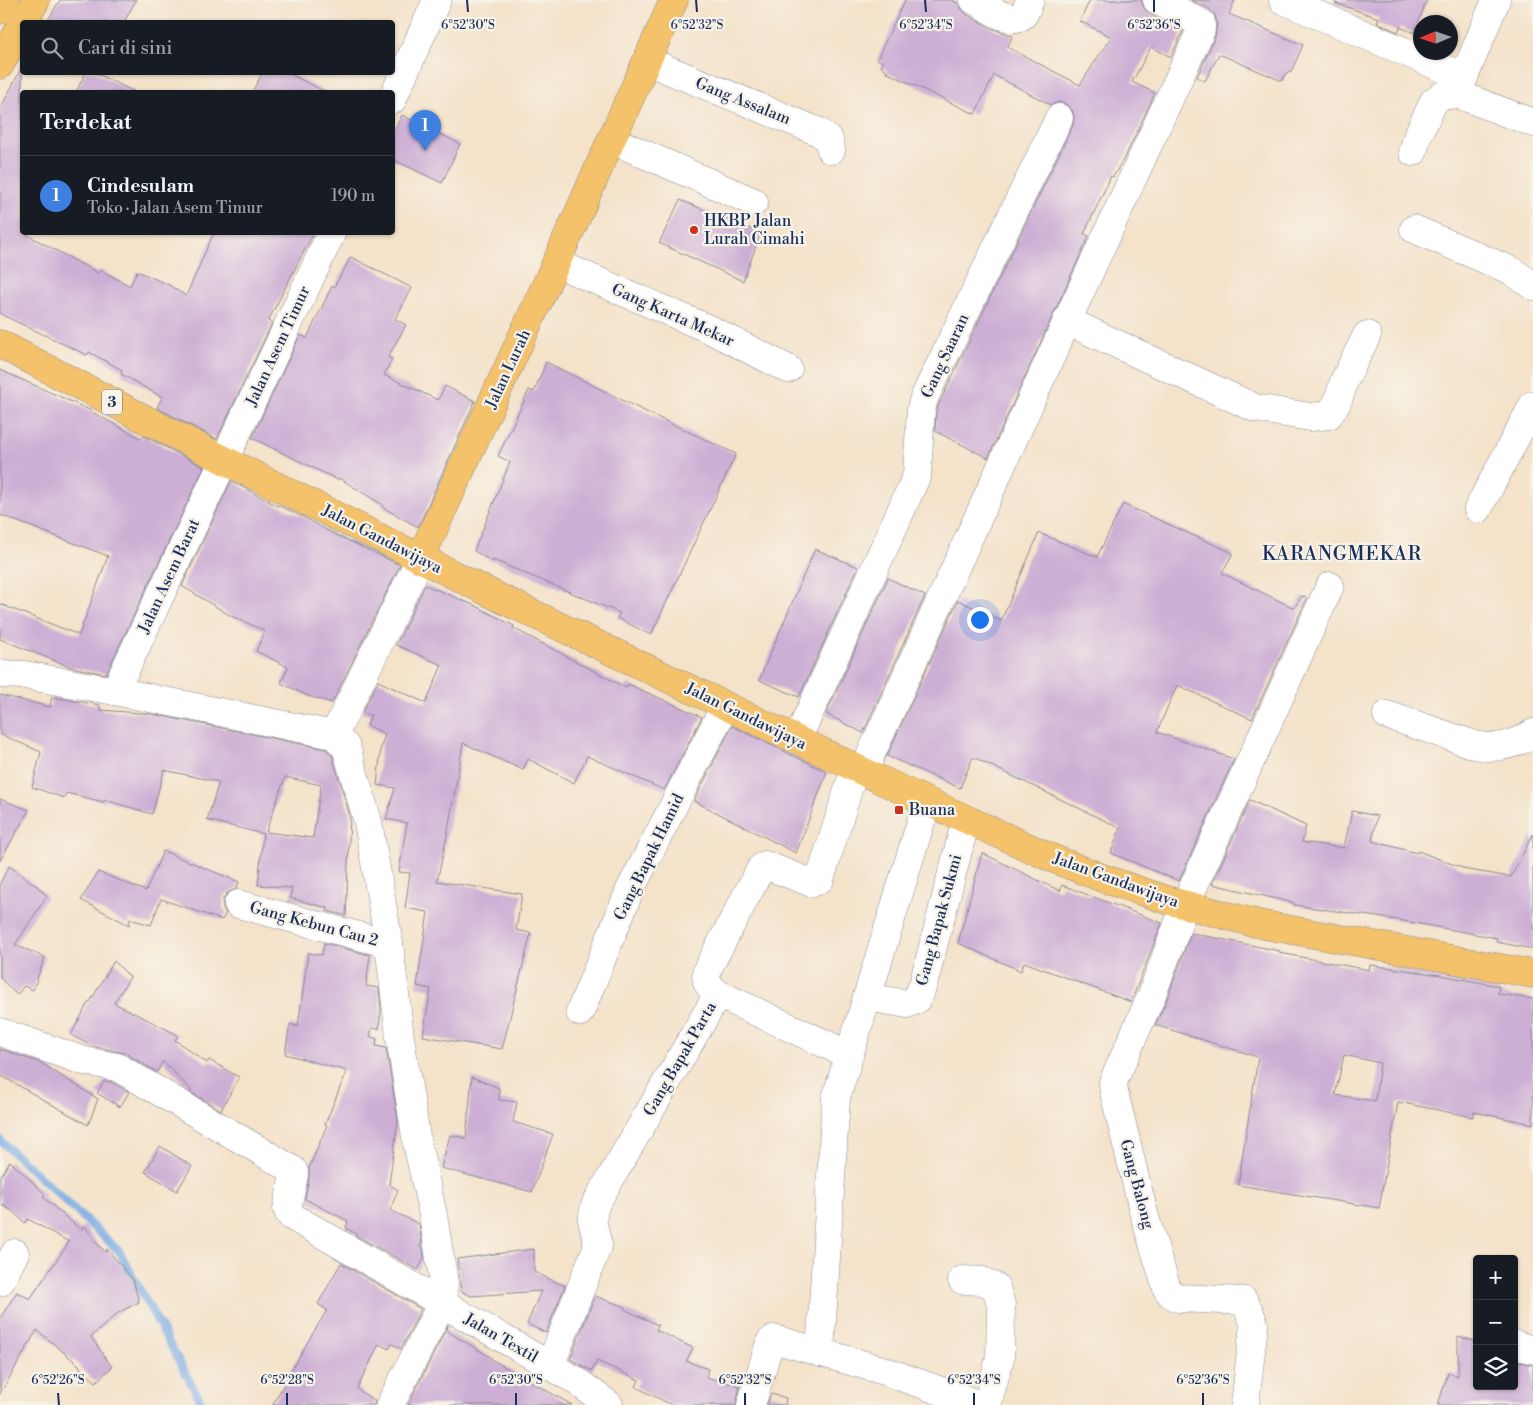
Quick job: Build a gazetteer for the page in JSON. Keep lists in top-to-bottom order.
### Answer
{
  "streets": {
    "main road": ["Jalan Lurah", "3", "Jalan Gandawijaya"],
    "street": [
      "Gang Assalam",
      "Gang Karta Mekar",
      "Jalan Asem Timur",
      "Gang Saaran",
      "Jalan Asem Barat",
      "Gang Bapak Hamid",
      "Gang Bapak Sukmi",
      "Gang Kebun Cau 2",
      "Gang Bapak Parta",
      "Gang Balong",
      "Jalan Textil"
    ]
  },
  "crossings": [
    ["Gang Assalam", "Jalan Lurah"],
    ["Gang Karta Mekar", "Jalan Lurah"],
    ["Jalan Asem Timur", "Jalan Gandawijaya"],
    ["Jalan Asem Timur", "Jalan Asem Barat"],
    ["Gang Saaran", "Jalan Gandawijaya"],
    ["Jalan Lurah", "Jalan Gandawijaya"],
    ["Jalan Gandawijaya", "Jalan Asem Barat"],
    ["Jalan Gandawijaya", "Gang Bapak Hamid"],
    ["Jalan Gandawijaya", "Gang Bapak Sukmi"],
    ["Jalan Gandawijaya", "Gang Bapak Parta"],
    ["Jalan Gandawijaya", "Gang Balong"],
    ["Gang Bapak Parta", "Jalan Textil"]
  ],
  "districts": ["KARANGMEKAR"],
  "places": {
    "other": ["HKBP Jalan Lurah Cimahi"],
    "transit": ["Buana"]
  },
  "north": "left",
  "page": {
    "search": "Cari di sini",
    "heading": "Terdekat",
    "pins": "1",
    "list": [
      {
        "mark": "1",
        "name": "Cindesulam",
        "note": "Toko · Jalan Asem Timur",
        "value": "190 m"
      }
    ],
    "map_buttons": ["+", "−"]
  },
  "coordinates": [
    "6°52'30\"S",
    "6°52'32\"S",
    "6°52'34\"S",
    "6°52'36\"S",
    "6°52'26\"S",
    "6°52'28\"S"
  ]
}
